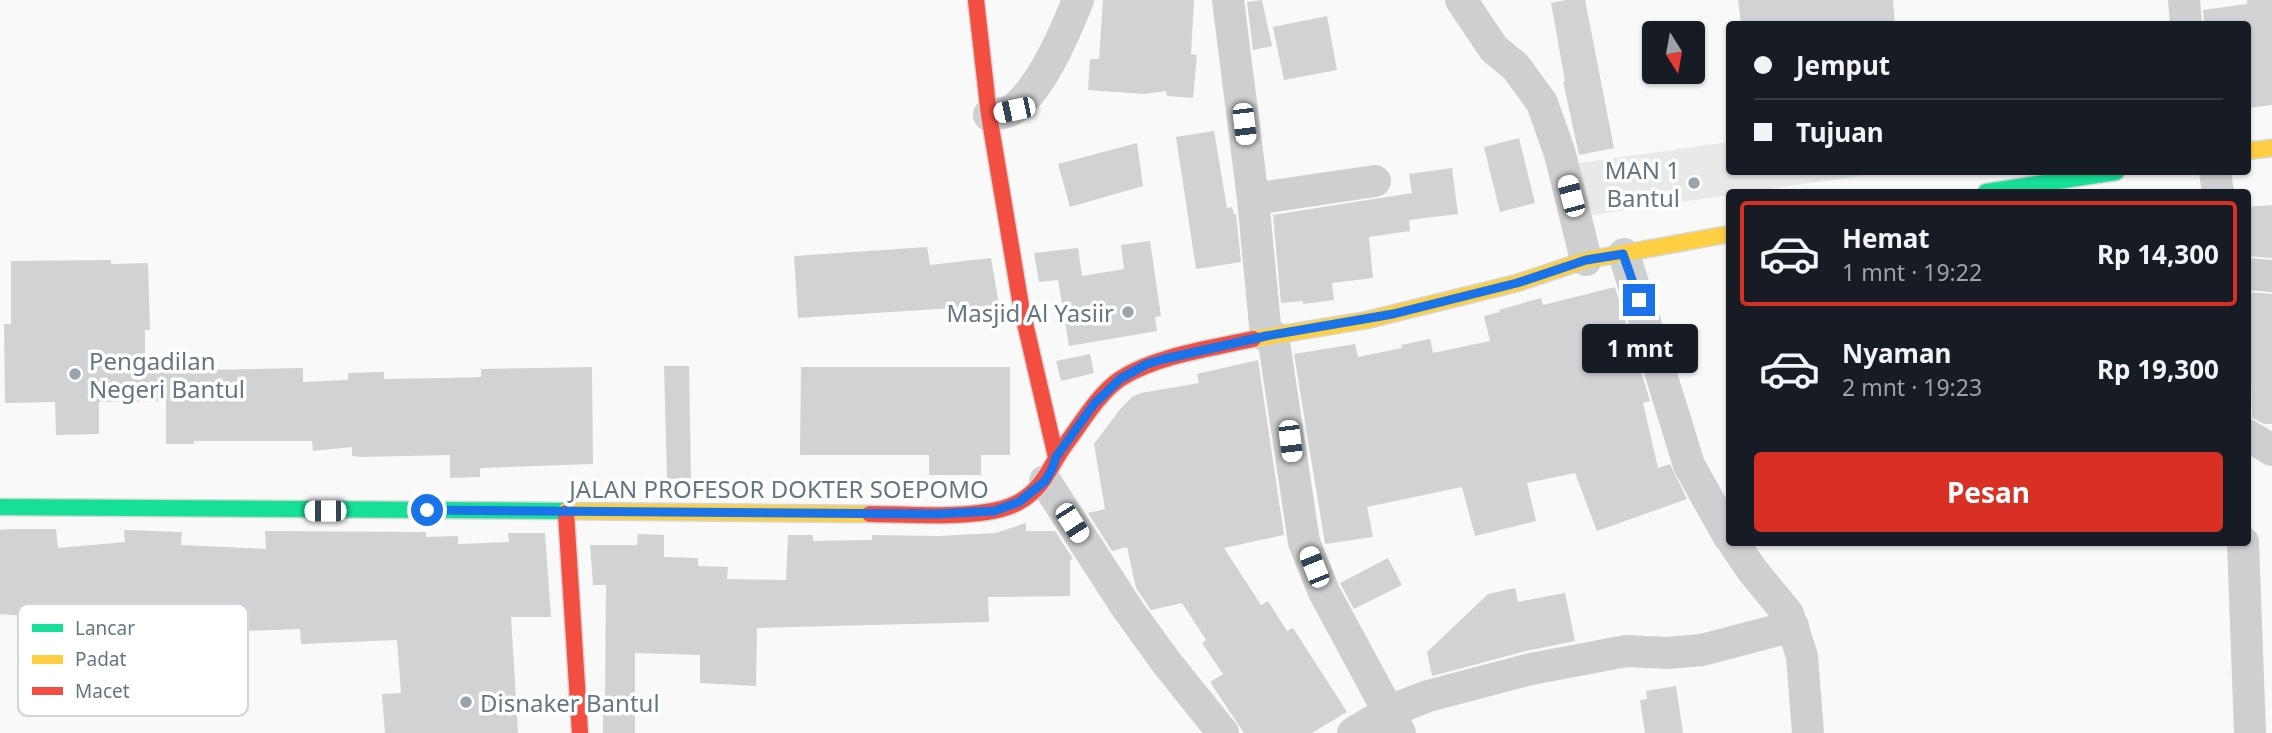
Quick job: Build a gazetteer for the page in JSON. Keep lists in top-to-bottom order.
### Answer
{
  "streets": {
    "main road": ["JALAN PROFESOR DOKTER SOEPOMO"]
  },
  "places": [
    "MAN 1 Bantul",
    "Masjid Al Yasiir",
    "Pengadilan Negeri Bantul",
    "Disnaker Bantul"
  ],
  "legend": ["Lancar", "Padat", "Macet"],
  "north": "bottom",
  "page": {
    "banner": ["Jemput", "Tujuan"],
    "list": [
      {
        "name": "Hemat",
        "note": "1 mnt · 19:22",
        "value": "Rp 14,300"
      },
      {
        "name": "Nyaman",
        "note": "2 mnt · 19:23",
        "value": "Rp 19,300"
      }
    ],
    "bubble": "1 mnt",
    "buttons": "Pesan"
  }
}
